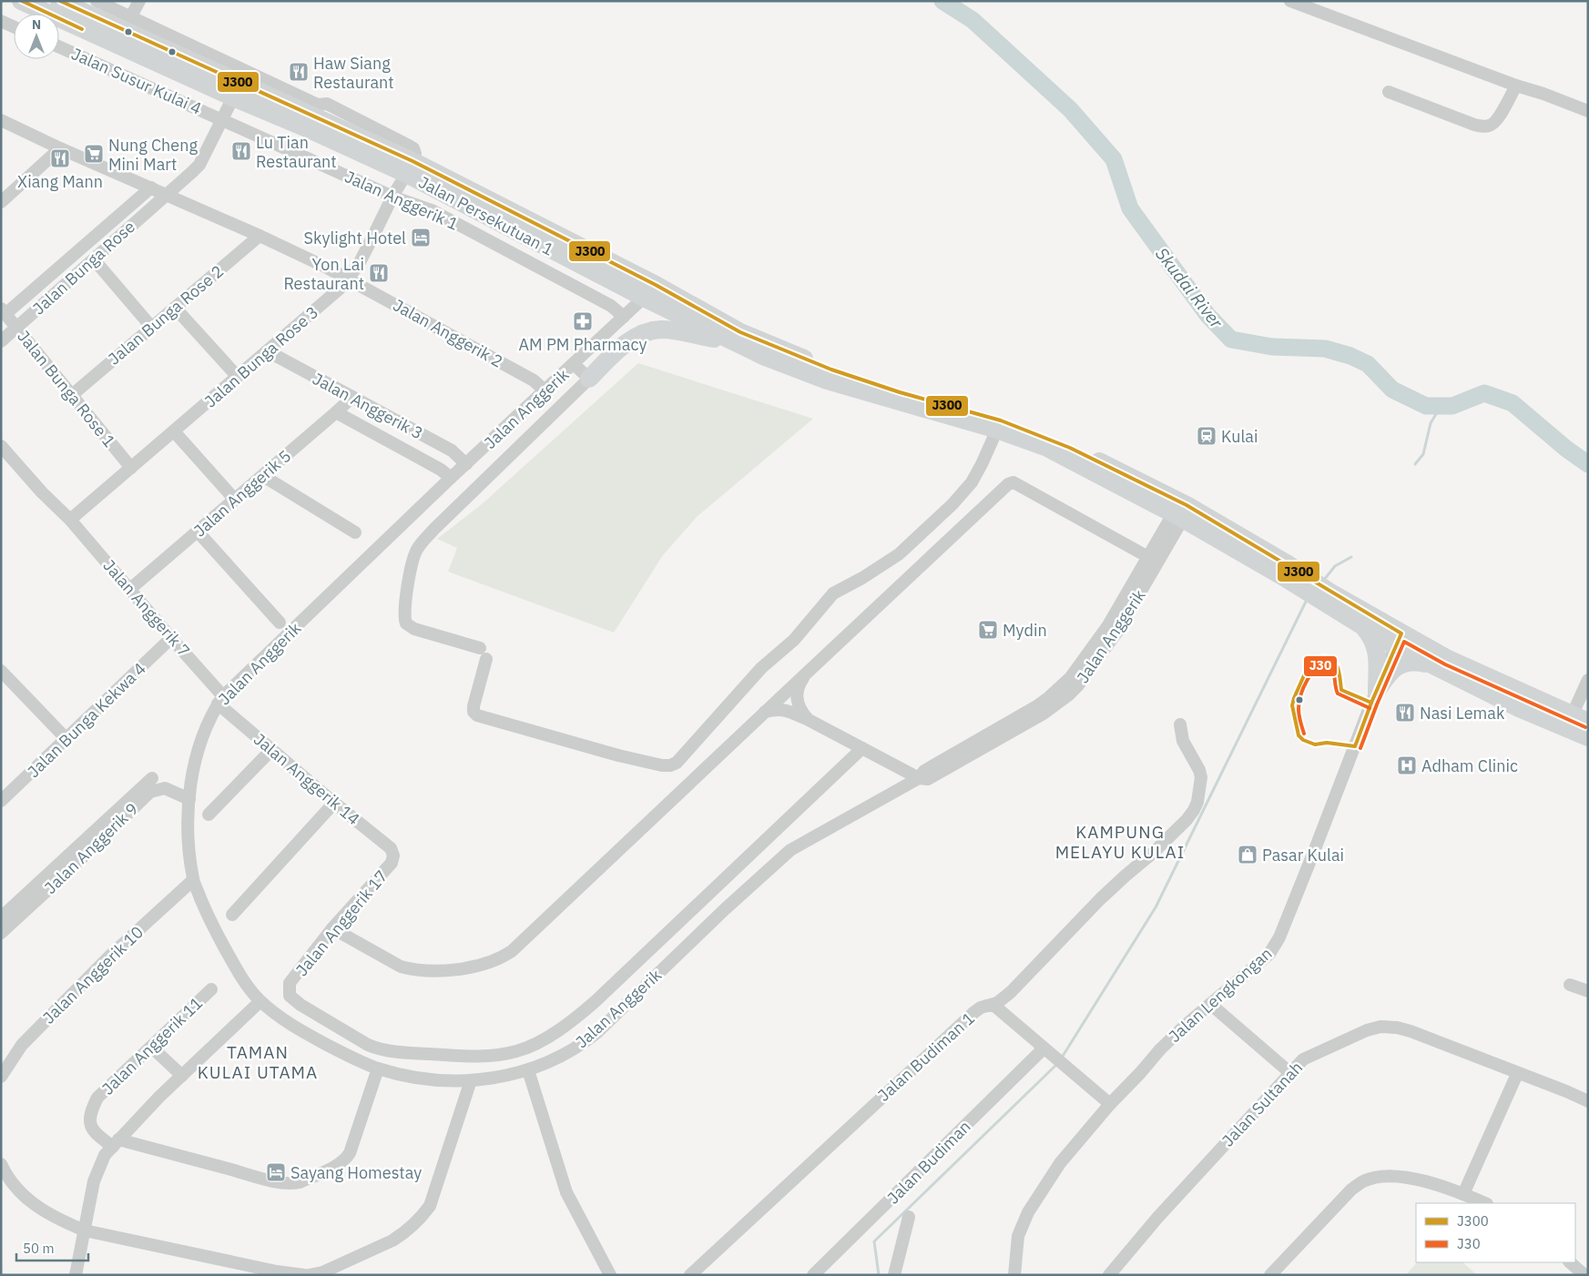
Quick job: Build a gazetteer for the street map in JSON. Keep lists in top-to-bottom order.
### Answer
{
  "streets": {
    "highway": ["Jalan Persekutuan 1"],
    "street": [
      "Jalan Susur Kulai 4",
      "Jalan Anggerik 1",
      "Jalan Bunga Rose",
      "Jalan Bunga Rose 2",
      "Jalan Anggerik 2",
      "Jalan Bunga Rose 3",
      "Jalan Bunga Rose 1",
      "Jalan Anggerik 3",
      "Jalan Anggerik",
      "Jalan Anggerik 5",
      "Jalan Anggerik 7",
      "Jalan Bunga Kekwa 4",
      "Jalan Anggerik 14",
      "Jalan Anggerik 9",
      "Jalan Anggerik 17",
      "Jalan Anggerik 10",
      "Jalan Lengkongan",
      "Jalan Anggerik 11",
      "Jalan Budiman 1",
      "Jalan Sultanah",
      "Jalan Budiman"
    ]
  },
  "crossings": [
    ["Jalan Susur Kulai 4", "Jalan Anggerik 1"],
    ["Jalan Susur Kulai 4", "Jalan Bunga Rose"],
    ["Jalan Anggerik 1", "Jalan Bunga Rose"],
    ["Jalan Anggerik 1", "Jalan Bunga Rose 3"],
    ["Jalan Anggerik 1", "Jalan Anggerik"],
    ["Jalan Persekutuan 1", "Jalan Bunga Rose"],
    ["Jalan Persekutuan 1", "Jalan Bunga Rose 3"],
    ["Jalan Persekutuan 1", "Jalan Anggerik"],
    ["Jalan Persekutuan 1", "Jalan Lengkongan"],
    ["Jalan Bunga Rose", "Jalan Bunga Rose 1"],
    ["Jalan Bunga Rose 2", "Jalan Bunga Rose 1"],
    ["Jalan Anggerik 2", "Jalan Bunga Rose 3"],
    ["Jalan Anggerik 2", "Jalan Anggerik"],
    ["Jalan Bunga Rose 3", "Jalan Bunga Rose 1"],
    ["Jalan Bunga Rose 3", "Jalan Anggerik 3"],
    ["Jalan Bunga Rose 3", "Jalan Anggerik 7"],
    ["Jalan Anggerik 3", "Jalan Anggerik"],
    ["Jalan Anggerik 3", "Jalan Anggerik 5"],
    ["Jalan Anggerik", "Jalan Anggerik 7"],
    ["Jalan Anggerik", "Jalan Anggerik 14"],
    ["Jalan Anggerik", "Jalan Anggerik 9"],
    ["Jalan Anggerik", "Jalan Anggerik 10"],
    ["Jalan Anggerik", "Jalan Anggerik 11"],
    ["Jalan Anggerik 5", "Jalan Anggerik 7"],
    ["Jalan Anggerik 7", "Jalan Bunga Kekwa 4"],
    ["Jalan Anggerik 7", "Jalan Anggerik 14"],
    ["Jalan Anggerik 14", "Jalan Anggerik 17"]
  ],
  "districts": ["KAMPUNG MELAYU KULAI", "TAMAN KULAI UTAMA"],
  "water": ["Skudai River"],
  "places": {
    "restaurant": [
      "Haw Siang Restaurant",
      "Lu Tian Restaurant",
      "Xiang Mann",
      "Yon Lai Restaurant",
      "Nasi Lemak"
    ],
    "supermarket": ["Nung Cheng Mini Mart", "Mydin"],
    "hotel": ["Skylight Hotel", "Sayang Homestay"],
    "pharmacy": ["AM PM Pharmacy"],
    "station": ["Kulai"],
    "hospital": ["Adham Clinic"],
    "shop": ["Pasar Kulai"]
  },
  "lines": ["transit line J300", "transit line J30"],
  "legend": ["J300", "J30"],
  "scale_bar": "50 m",
  "north": "top"
}
